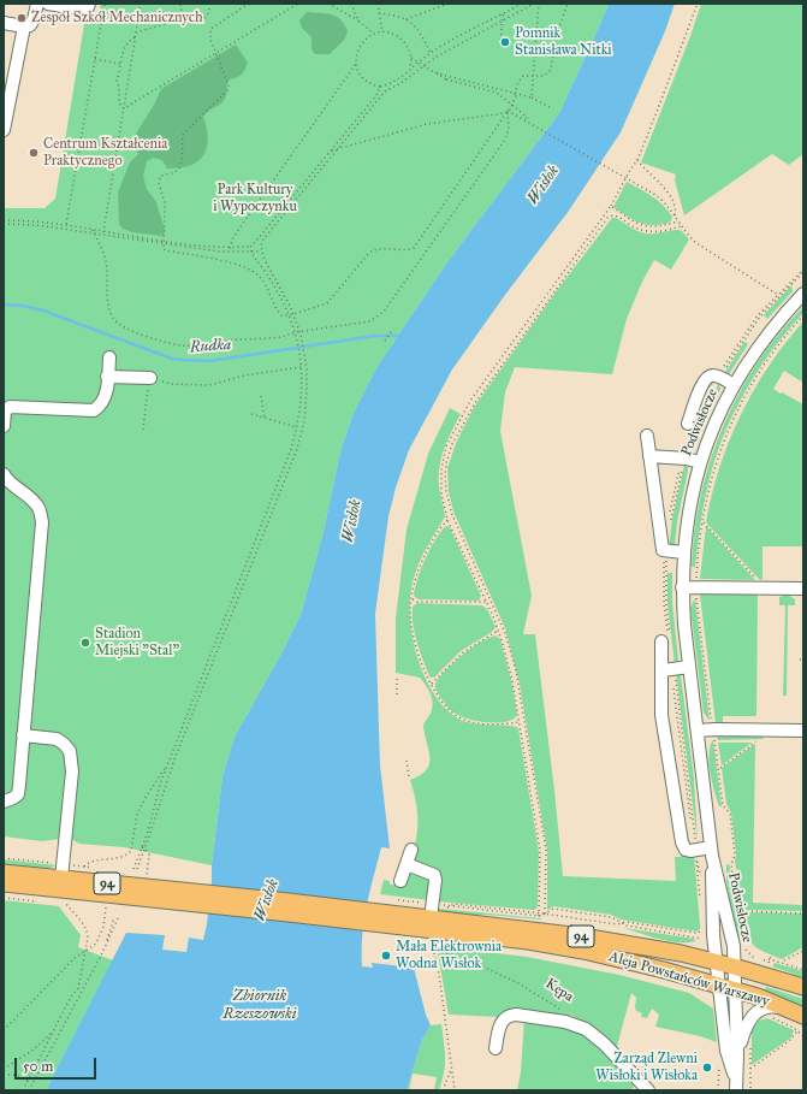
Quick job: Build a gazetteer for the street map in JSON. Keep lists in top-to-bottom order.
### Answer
{
  "streets": {
    "main road": ["94", "Aleja Powstańców Warszawy"],
    "street": ["Podwisłocze"],
    "path": ["Kępa"]
  },
  "crossings": [
    ["Podwisłocze", "Aleja Powstańców Warszawy"],
    ["94", "Aleja Powstańców Warszawy"],
    ["Aleja Powstańców Warszawy", "Kępa"]
  ],
  "water": ["Wisłok", "Rudka", "Zbiornik Rzeszowski"],
  "parks": ["Park Kultury i Wypoczynku"],
  "places": [
    "Zespół Szkół Mechanicznych",
    "Pomnik Stanisława Nitki",
    "Centrum Kształcenia Praktycznego",
    "Stadion Miejski \"Stal\"",
    "Mała Elektrownia Wodna Wisłok",
    "Zarząd Zlewni Wisłoki i Wisłoka"
  ],
  "scale_bar": "50 m"
}
